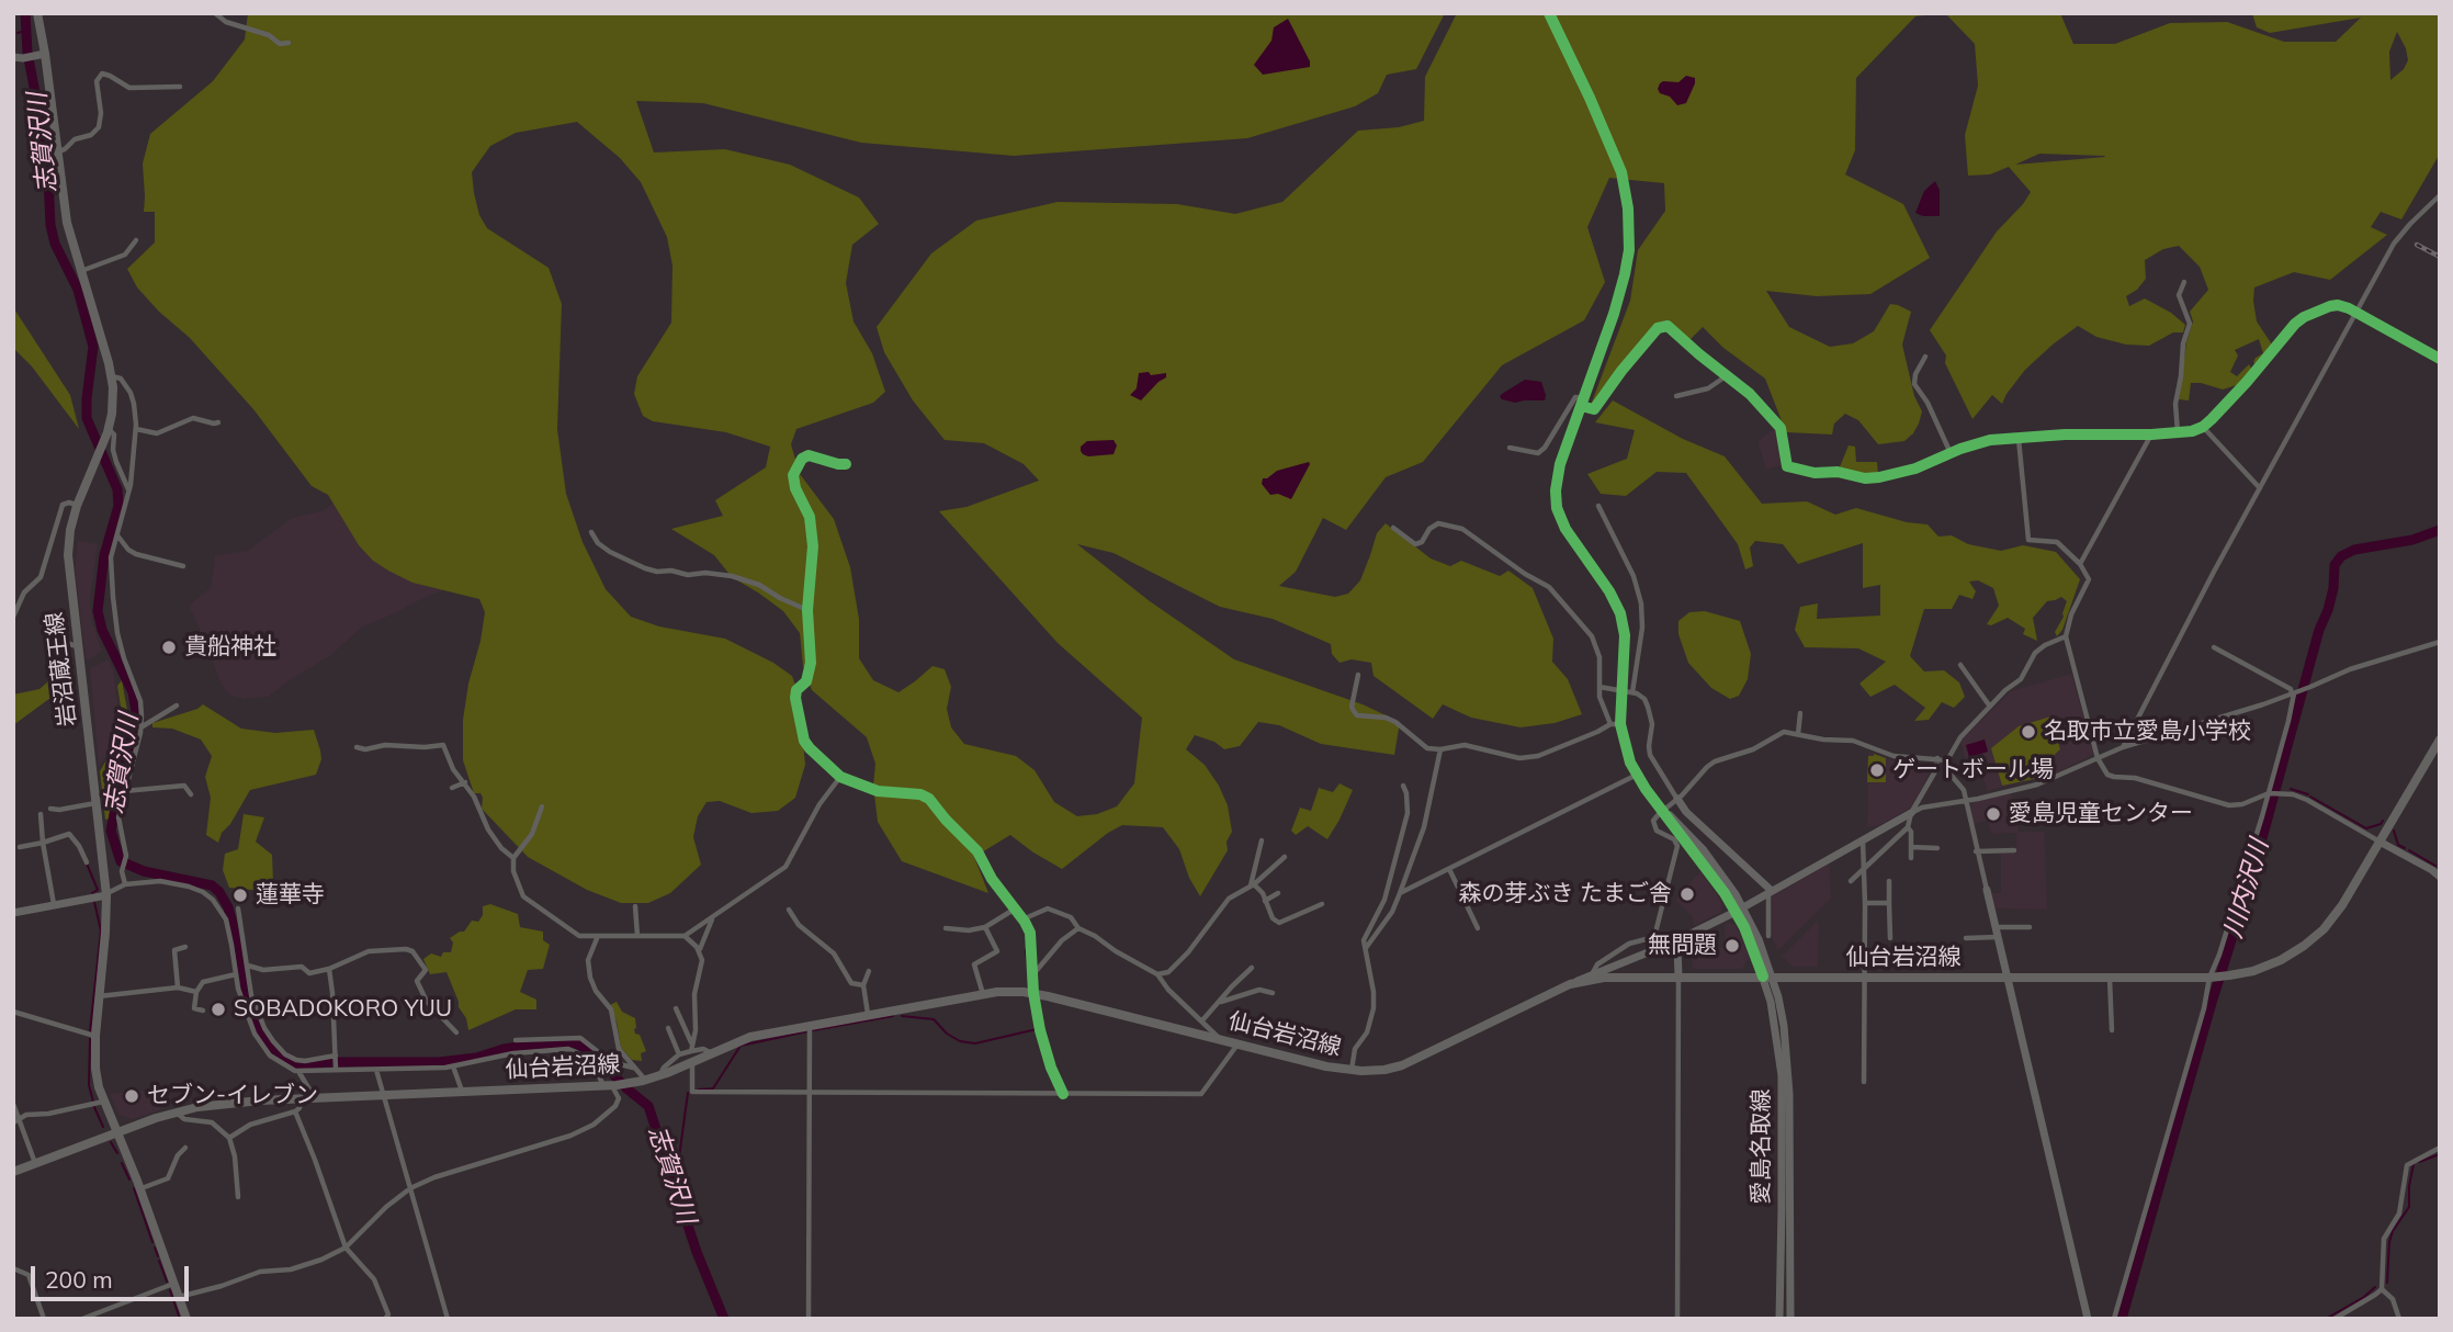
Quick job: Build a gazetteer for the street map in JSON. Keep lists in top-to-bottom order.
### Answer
{
  "streets": {
    "main road": ["岩沼蔵王線", "仙台岩沼線"],
    "street": ["愛島名取線"]
  },
  "crossings": [
    ["岩沼蔵王線", "仙台岩沼線"],
    ["仙台岩沼線", "愛島名取線"]
  ],
  "water": ["志賀沢川", "川内沢川"],
  "places": [
    "貴船神社",
    "名取市立愛島小学校",
    "ゲートボール場",
    "愛島児童センター",
    "森の芽ぶき たまご舎",
    "蓮華寺",
    "無問題",
    "SOBADOKORO YUU",
    "セブン-イレブン"
  ],
  "scale_bar": "200 m"
}
